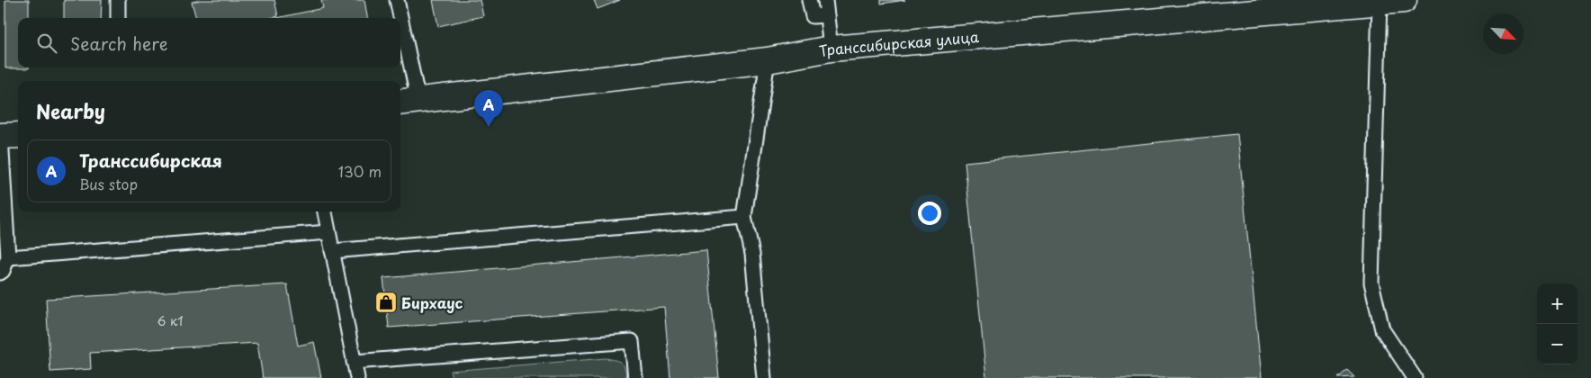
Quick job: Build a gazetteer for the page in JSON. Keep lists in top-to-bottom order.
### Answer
{
  "streets": {
    "main road": ["Транссибирская улица"]
  },
  "places": {
    "shop": ["Бирхаус"]
  },
  "house_numbers": ["6 к1"],
  "north": "bottom right",
  "page": {
    "search": "Search here",
    "heading": "Nearby",
    "pins": "A",
    "list": [
      {
        "mark": "A",
        "name": "Транссибирская",
        "note": "Bus stop",
        "value": "130 m"
      }
    ],
    "map_buttons": ["+", "−"]
  }
}
